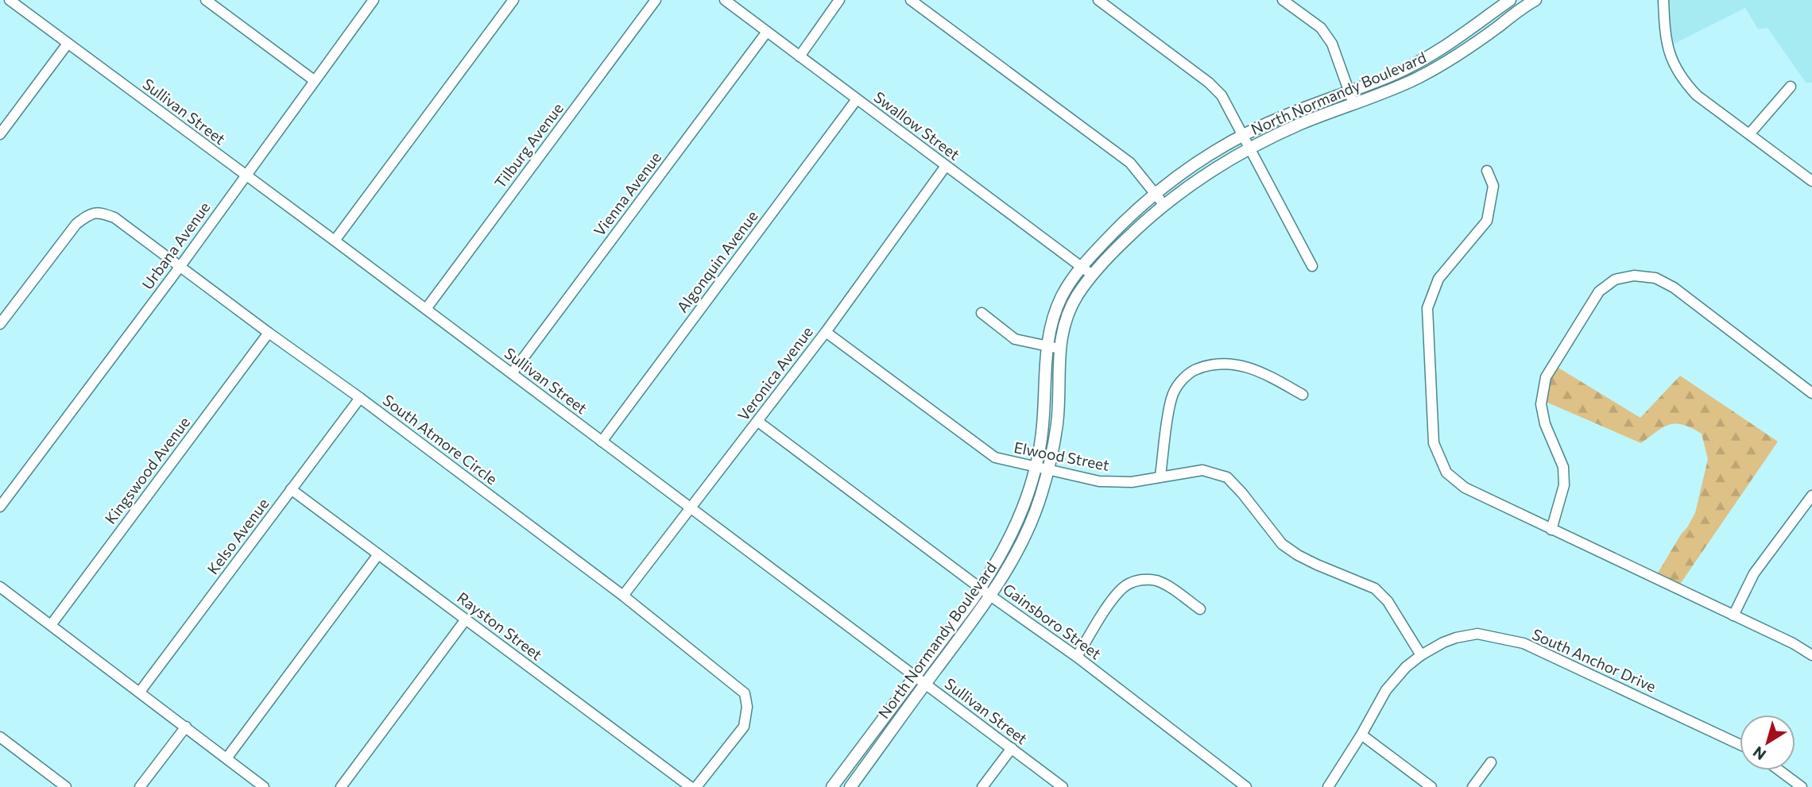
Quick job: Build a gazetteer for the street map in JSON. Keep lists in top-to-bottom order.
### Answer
{
  "streets": {
    "street": [
      "North Normandy Boulevard",
      "Sullivan Street",
      "Swallow Street",
      "Tilburg Avenue",
      "Vienna Avenue",
      "Urbana Avenue",
      "Algonquin Avenue",
      "Veronica Avenue",
      "South Atmore Circle",
      "Elwood Street",
      "Kingswood Avenue",
      "Kelso Avenue",
      "Gainsboro Street",
      "Rayston Street",
      "South Anchor Drive"
    ]
  },
  "crossings": [
    ["North Normandy Boulevard", "Sullivan Street"],
    ["North Normandy Boulevard", "Swallow Street"],
    ["North Normandy Boulevard", "Elwood Street"],
    ["North Normandy Boulevard", "Gainsboro Street"],
    ["Sullivan Street", "Tilburg Avenue"],
    ["Sullivan Street", "Vienna Avenue"],
    ["Sullivan Street", "Urbana Avenue"],
    ["Sullivan Street", "Algonquin Avenue"],
    ["Sullivan Street", "Veronica Avenue"],
    ["Swallow Street", "Vienna Avenue"],
    ["Swallow Street", "Algonquin Avenue"],
    ["Swallow Street", "Veronica Avenue"],
    ["Urbana Avenue", "South Atmore Circle"],
    ["Veronica Avenue", "South Atmore Circle"],
    ["Veronica Avenue", "Elwood Street"],
    ["Veronica Avenue", "Gainsboro Street"],
    ["South Atmore Circle", "Kingswood Avenue"],
    ["South Atmore Circle", "Kelso Avenue"],
    ["Elwood Street", "South Anchor Drive"],
    ["Kelso Avenue", "Rayston Street"]
  ],
  "north": "bottom left"
}
